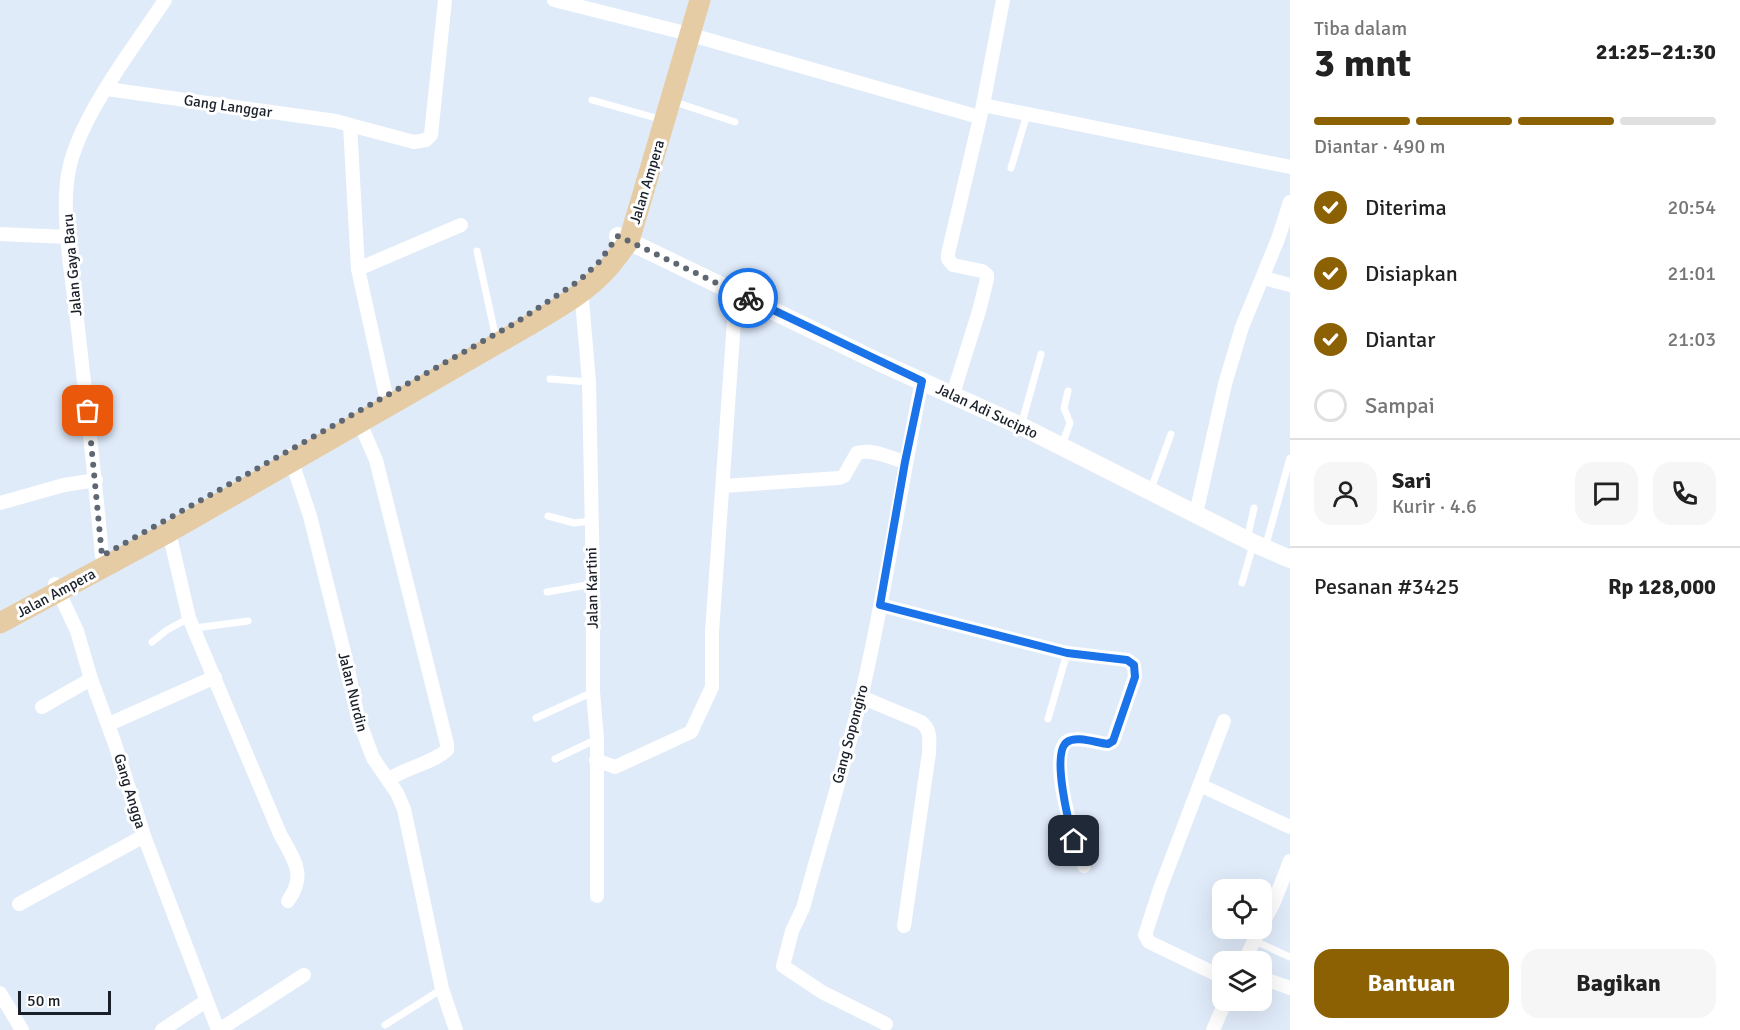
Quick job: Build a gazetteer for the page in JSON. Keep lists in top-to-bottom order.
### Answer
{
  "streets": {
    "main road": ["Jalan Ampera"],
    "street": [
      "Gang Langgar",
      "Jalan Gaya Baru",
      "Jalan Adi Sucipto",
      "Jalan Kartini",
      "Jalan Nurdin",
      "Gang Sopongiro",
      "Gang Angga"
    ]
  },
  "crossings": [
    ["Gang Langgar", "Jalan Gaya Baru"],
    ["Jalan Ampera", "Jalan Gaya Baru"],
    ["Jalan Ampera", "Jalan Adi Sucipto"],
    ["Jalan Ampera", "Jalan Kartini"],
    ["Jalan Ampera", "Jalan Nurdin"],
    ["Jalan Ampera", "Gang Angga"],
    ["Jalan Adi Sucipto", "Gang Sopongiro"]
  ],
  "scale_bar": "50 m",
  "page": {
    "heading": ["3 mnt", "Tiba dalam", "21:25–21:30"],
    "panel": [
      "Sari",
      "Kurir · 4.6",
      "Pesanan #3425",
      "Rp 128,000"
    ],
    "bar": "Diantar · 490 m",
    "list": [
      ["Diterima", "20:54"],
      ["Disiapkan", "21:01"],
      ["Diantar", "21:03"],
      "Sampai"
    ],
    "buttons": ["Bantuan", "Bagikan"],
    "scale": "50 m"
  }
}
